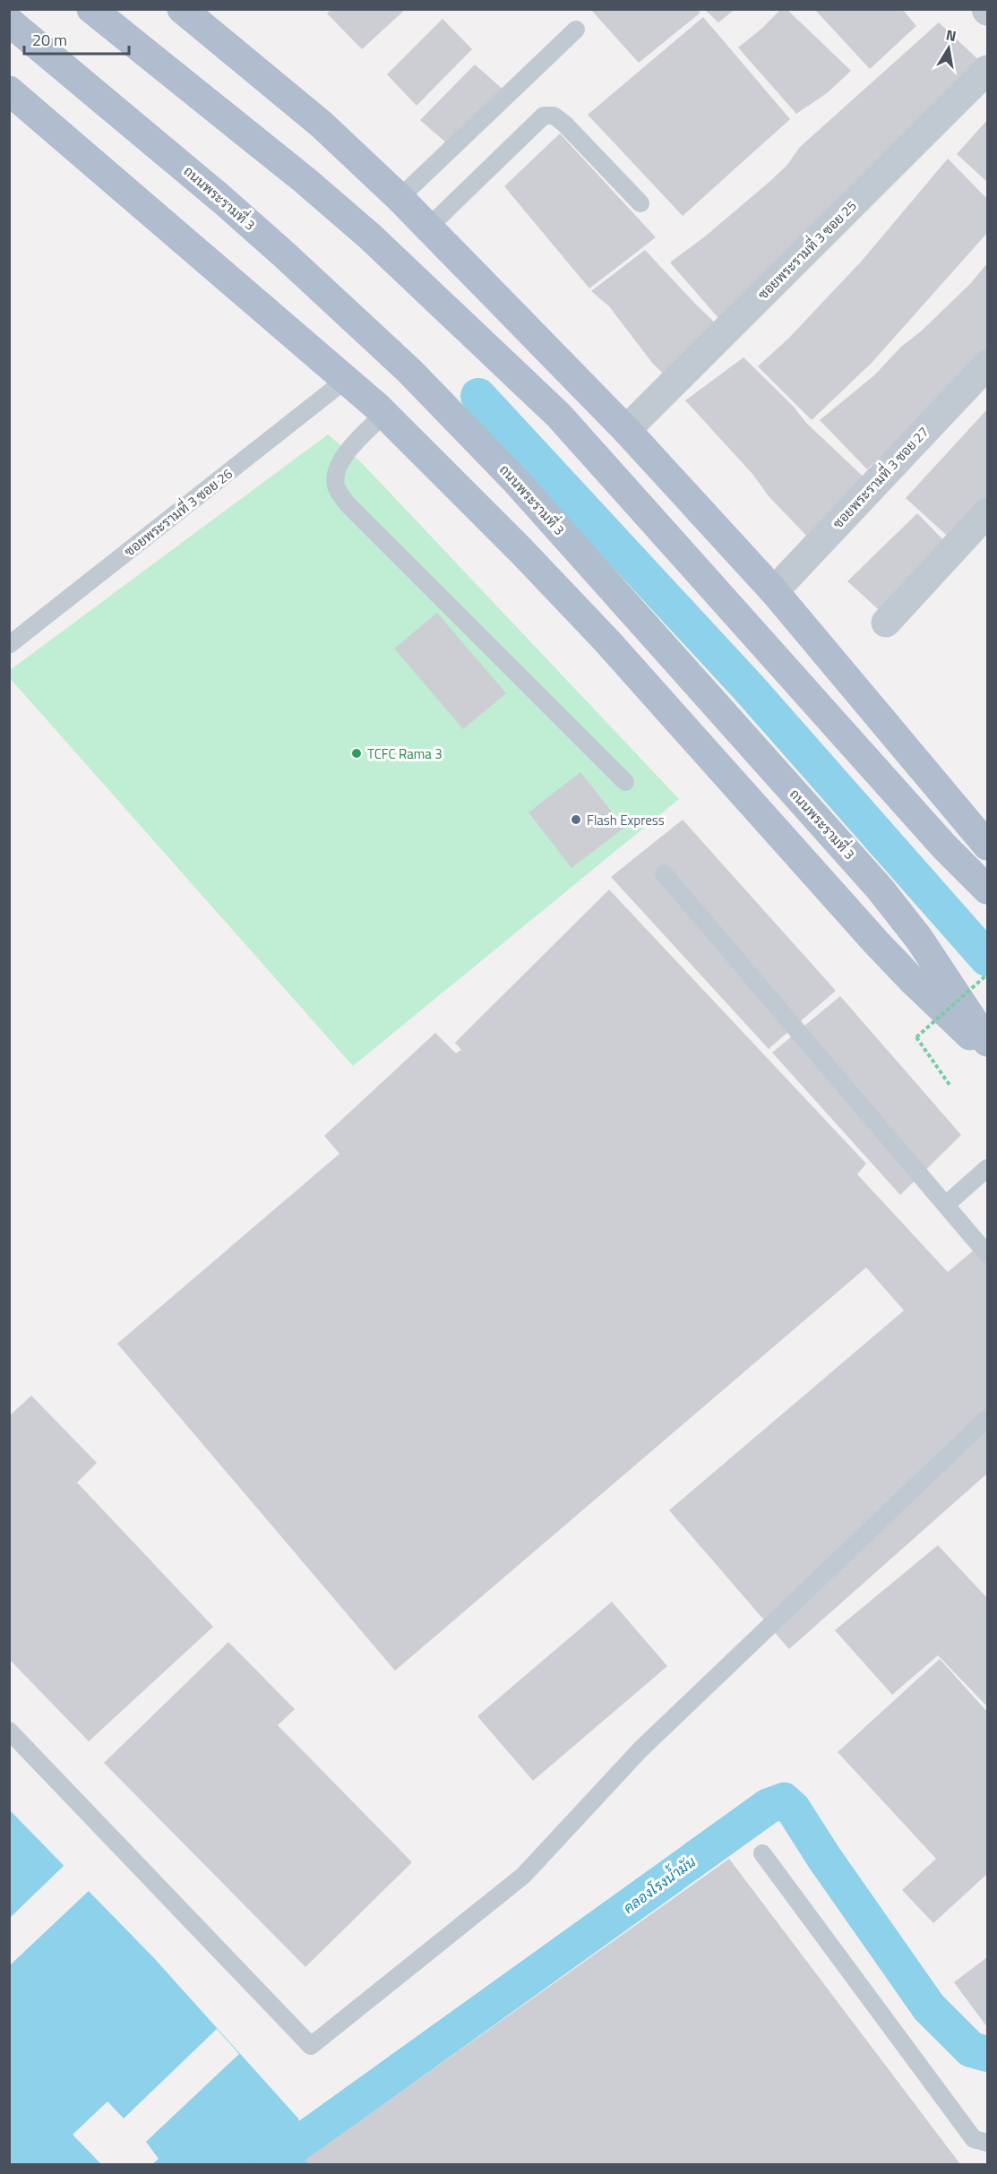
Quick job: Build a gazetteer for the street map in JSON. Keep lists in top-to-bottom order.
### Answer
{
  "streets": {
    "main road": ["ถนนพระรามที่ 3"],
    "street": ["ซอยพระรามที่ 3 ซอย 25", "ซอยพระรามที่ 3 ซอย 27"],
    "lane": ["ซอยพระรามที่ 3 ซอย 26"]
  },
  "water": ["คลองโรงน้ำมัน"],
  "places": ["TCFC Rama 3", "Flash Express"],
  "scale_bar": "20 m",
  "north": "top"
}
